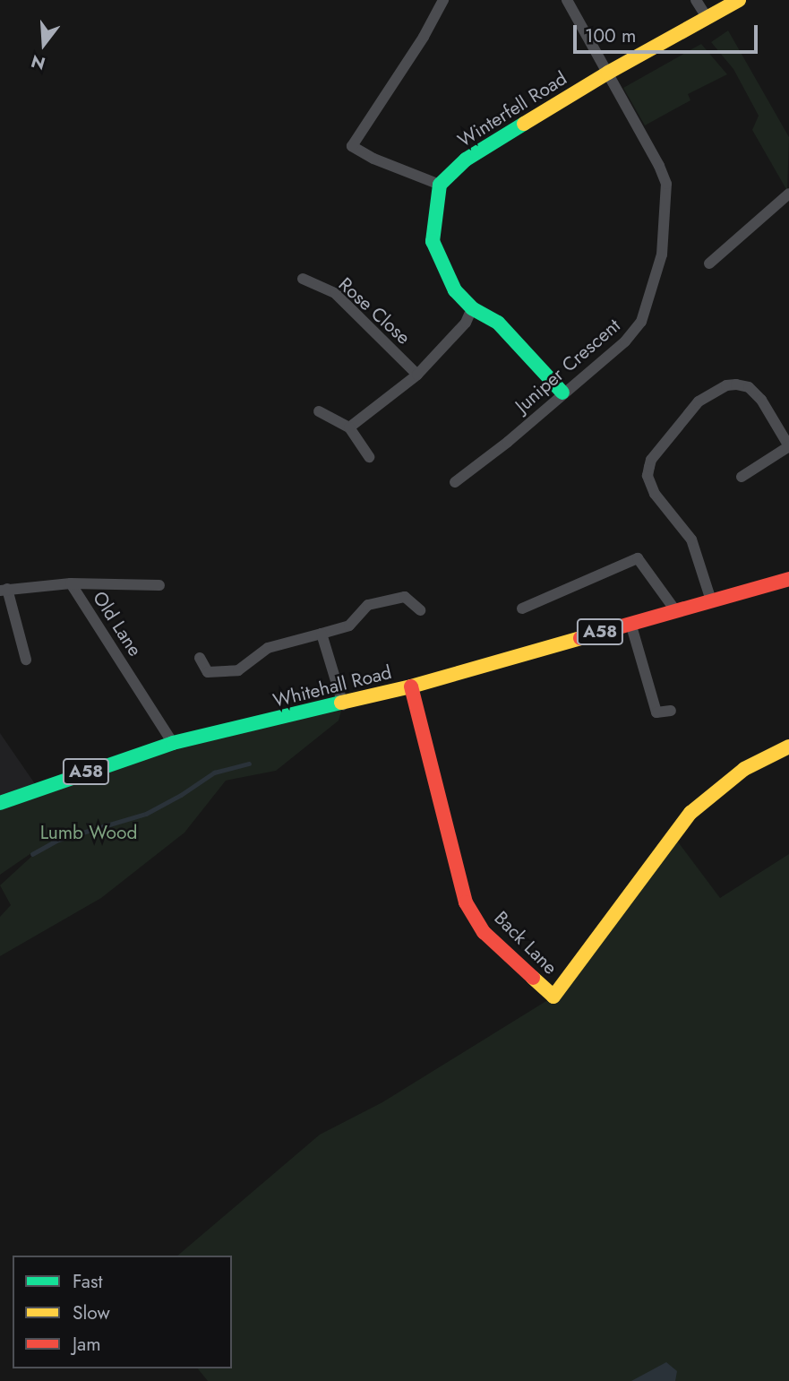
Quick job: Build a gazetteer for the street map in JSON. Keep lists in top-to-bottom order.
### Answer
{
  "streets": {
    "street": [
      "Winterfell Road",
      "Rose Close",
      "Juniper Crescent",
      "Old Lane",
      "A58",
      "Whitehall Road",
      "Back Lane"
    ]
  },
  "crossings": [
    ["Winterfell Road", "Juniper Crescent"],
    ["Old Lane", "Whitehall Road"],
    ["Whitehall Road", "Back Lane"]
  ],
  "parks": ["Lumb Wood"],
  "legend": ["Fast", "Slow", "Jam"],
  "scale_bar": "100 m",
  "north": "bottom"
}
